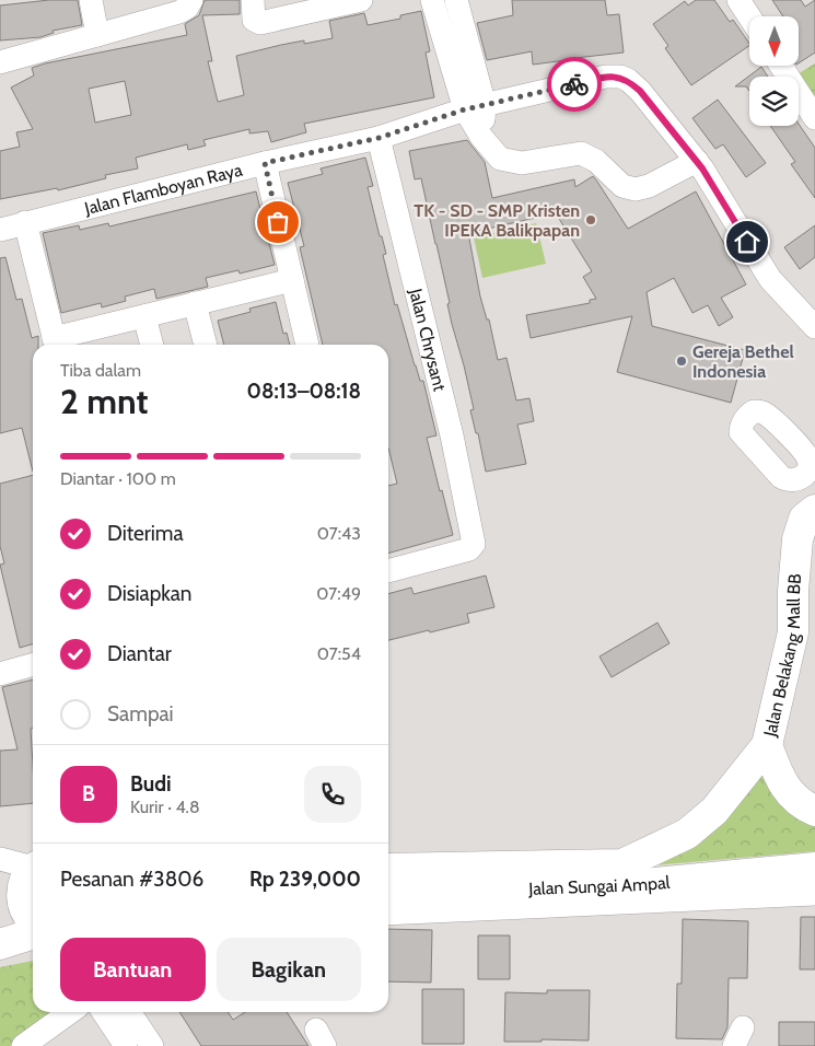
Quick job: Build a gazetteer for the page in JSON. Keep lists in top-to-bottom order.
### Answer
{
  "streets": {
    "main road": ["Jalan Belakang Mall BB", "Jalan Sungai Ampal"],
    "street": ["Jalan Flamboyan Raya", "Jalan Chrysant"]
  },
  "crossings": [
    ["Jalan Flamboyan Raya", "Jalan Chrysant"],
    ["Jalan Belakang Mall BB", "Jalan Sungai Ampal"]
  ],
  "places": ["TK - SD - SMP Kristen IPEKA Balikpapan", "Gereja Bethel Indonesia"],
  "north": "bottom",
  "page": {
    "heading": ["2 mnt", "Tiba dalam", "08:13–08:18"],
    "panel": [
      "Budi",
      "Kurir · 4.8",
      "Pesanan #3806",
      "Rp 239,000"
    ],
    "bar": "Diantar · 100 m",
    "list": [
      ["Diterima", "07:43"],
      ["Disiapkan", "07:49"],
      ["Diantar", "07:54"],
      "Sampai"
    ],
    "round": "B",
    "buttons": ["Bantuan", "Bagikan"]
  }
}
